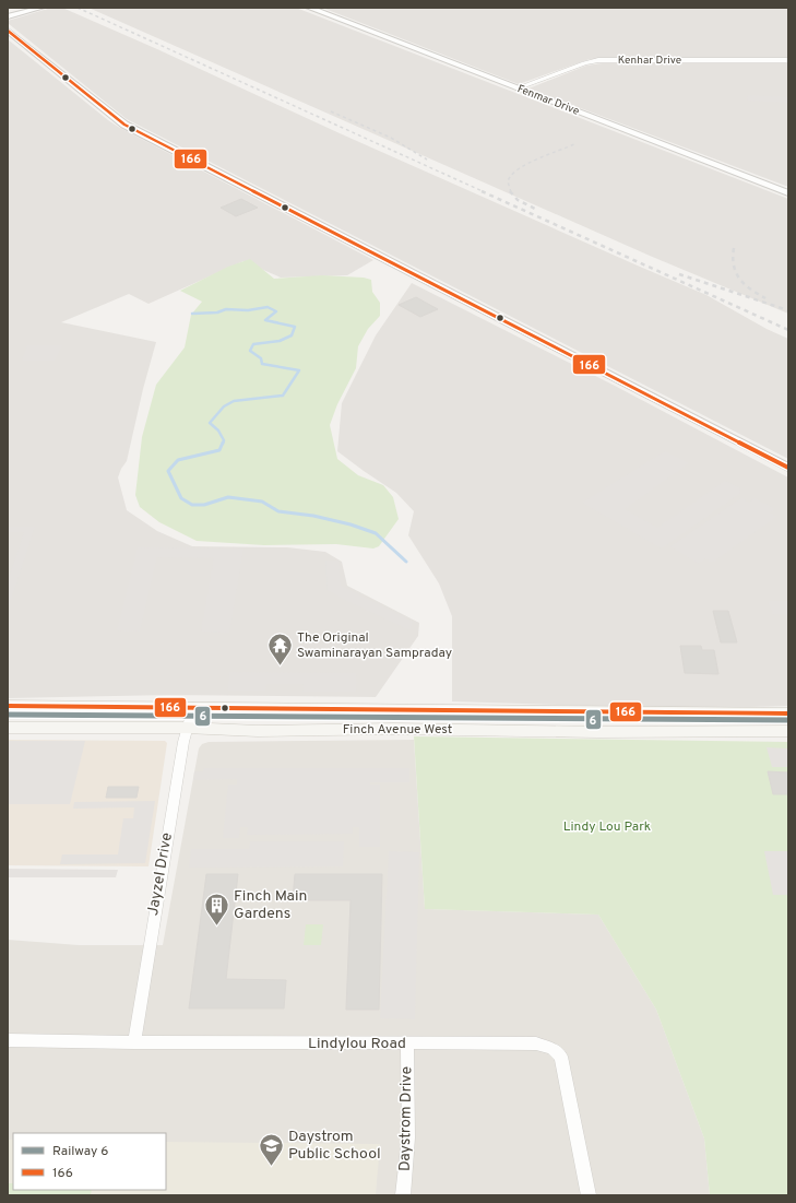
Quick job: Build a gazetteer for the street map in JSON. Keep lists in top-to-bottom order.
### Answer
{
  "streets": {
    "main road": ["Finch Avenue West"],
    "street": [
      "Kenhar Drive",
      "Fenmar Drive",
      "Jayzel Drive",
      "Lindylou Road",
      "Daystrom Drive"
    ]
  },
  "crossings": [
    ["Kenhar Drive", "Fenmar Drive"],
    ["Finch Avenue West", "Jayzel Drive"],
    ["Jayzel Drive", "Lindylou Road"],
    ["Lindylou Road", "Daystrom Drive"]
  ],
  "parks": ["Lindy Lou Park"],
  "places": {
    "temple": ["The Original Swaminarayan Sampraday"],
    "building": ["Finch Main Gardens"],
    "school or university": ["Daystrom Public School"]
  },
  "lines": ["transit line 166", "rail line 6"],
  "legend": ["Railway 6", "166"]
}
